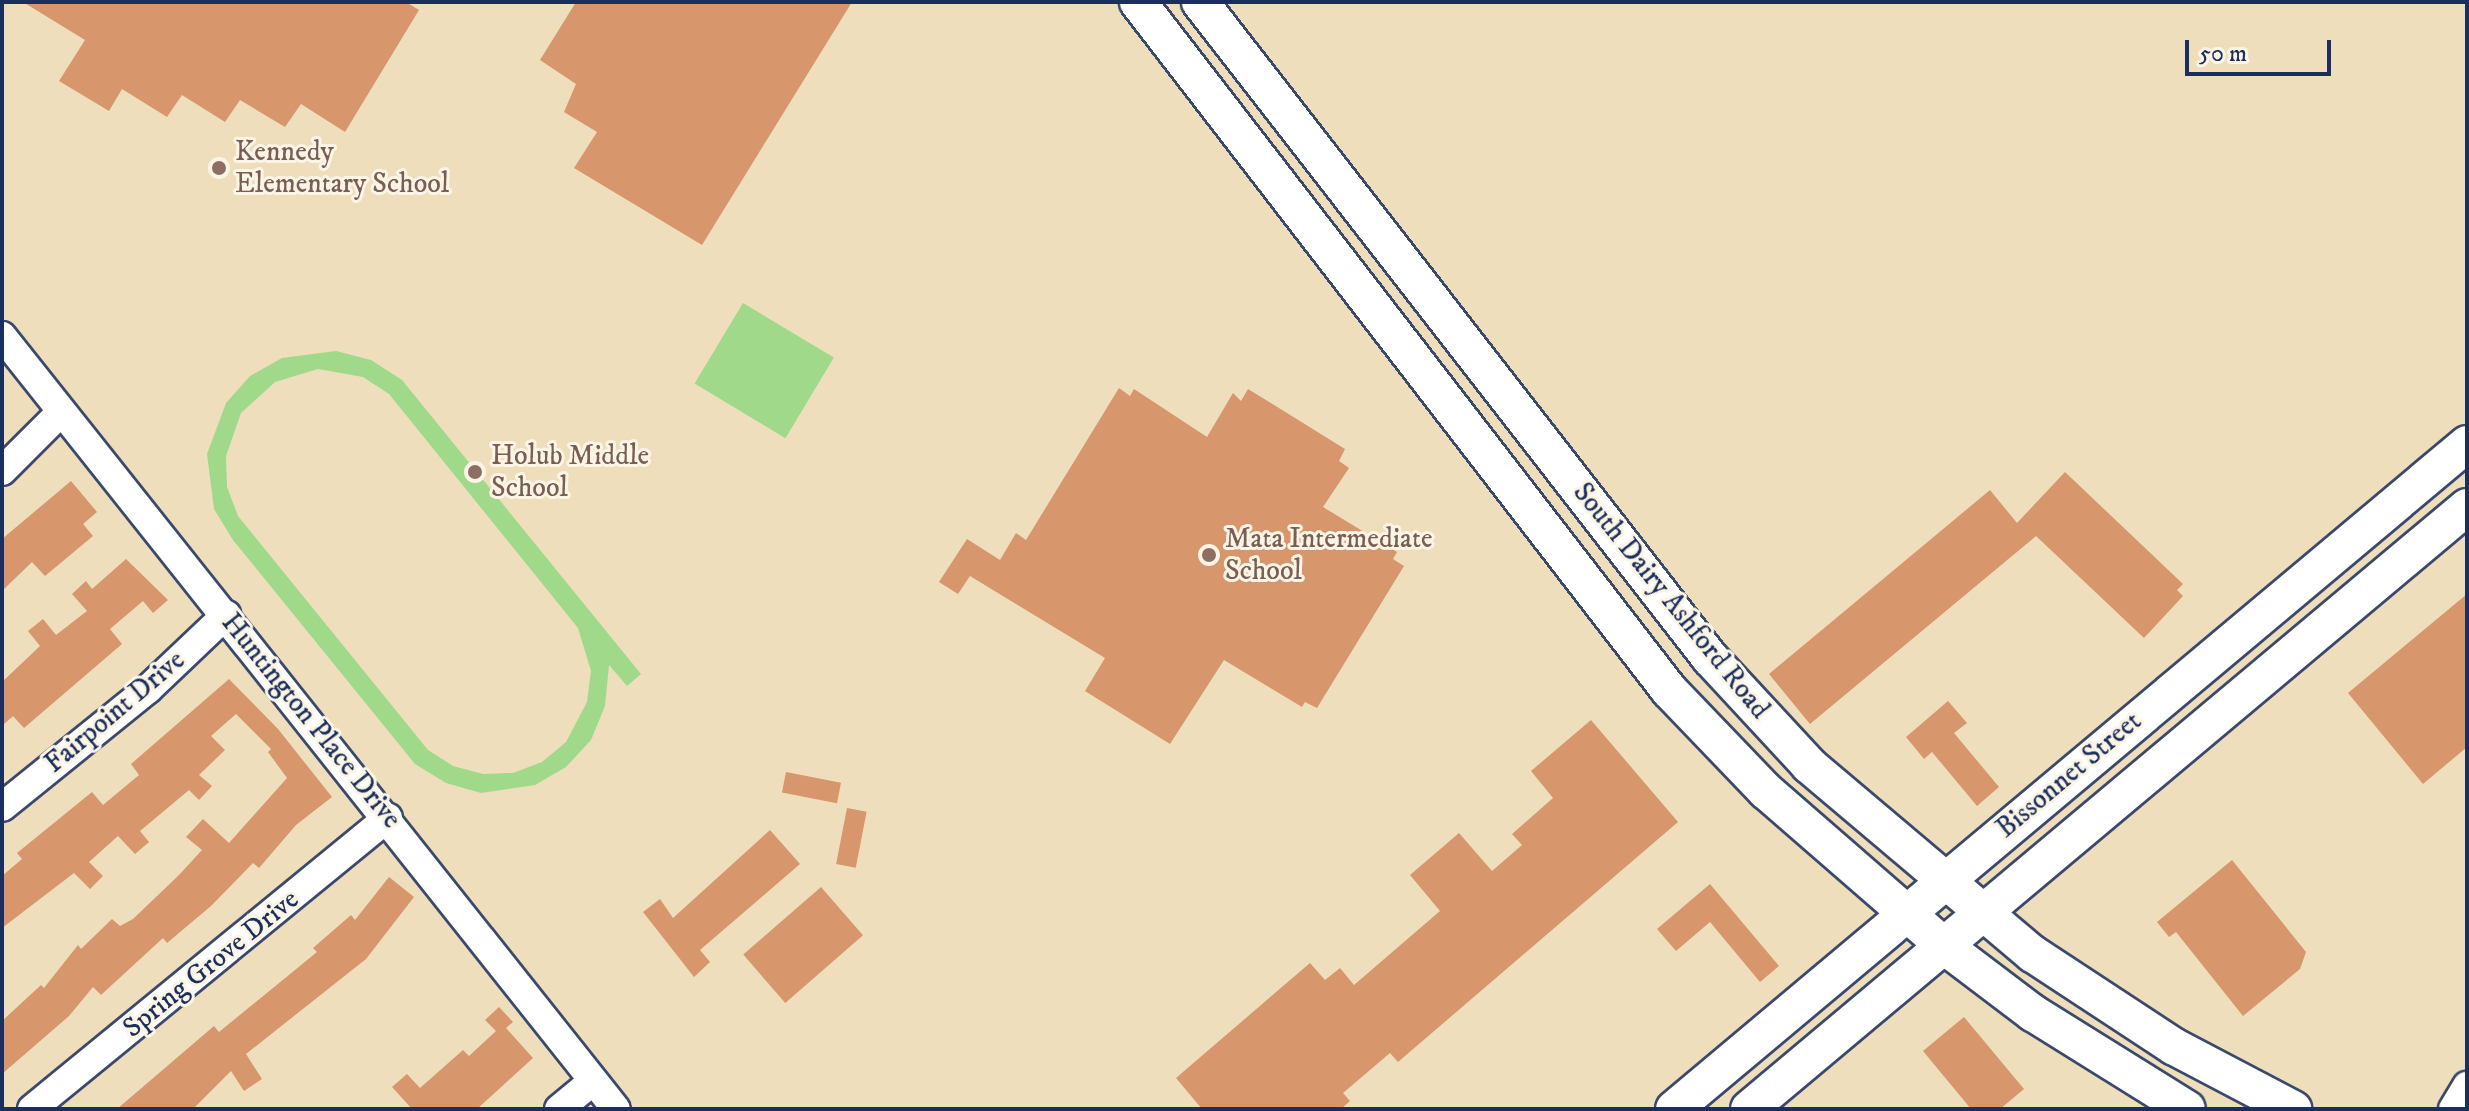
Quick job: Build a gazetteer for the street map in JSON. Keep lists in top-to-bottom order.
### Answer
{
  "streets": {
    "main road": ["South Dairy Ashford Road", "Bissonnet Street"],
    "street": ["Fairpoint Drive", "Huntington Place Drive", "Spring Grove Drive"]
  },
  "crossings": [
    ["South Dairy Ashford Road", "Bissonnet Street"],
    ["Fairpoint Drive", "Huntington Place Drive"],
    ["Huntington Place Drive", "Spring Grove Drive"]
  ],
  "places": ["Kennedy Elementary School", "Holub Middle School", "Mata Intermediate School"],
  "scale_bar": "50 m"
}
